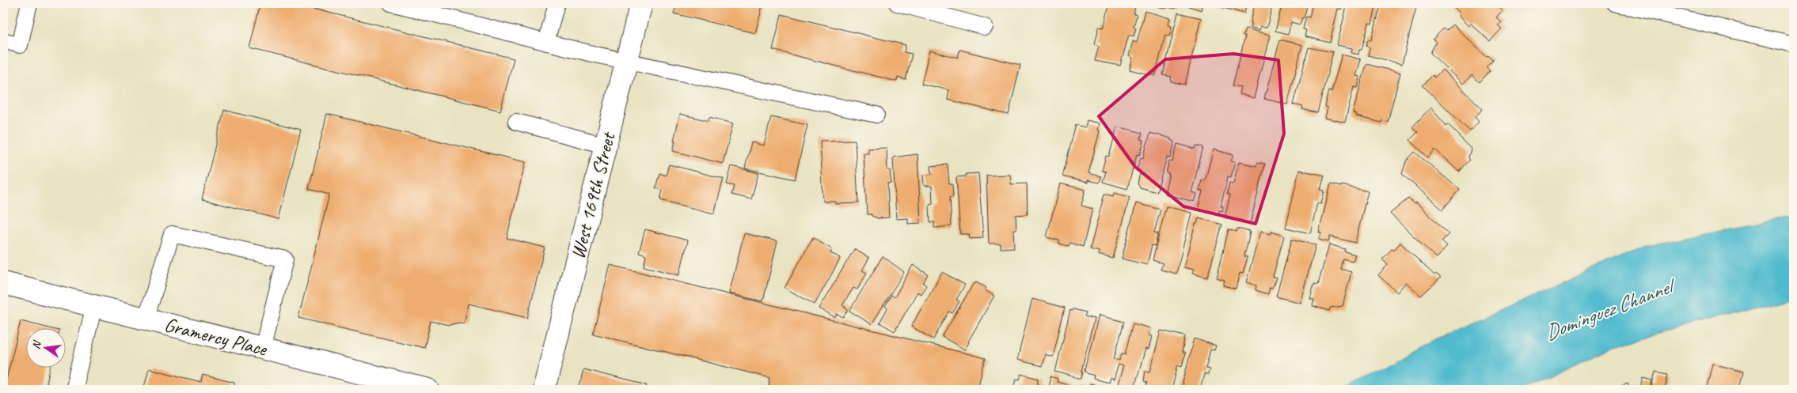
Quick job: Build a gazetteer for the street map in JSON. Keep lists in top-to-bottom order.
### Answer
{
  "streets": {
    "street": ["West 169th Street", "Gramercy Place"]
  },
  "water": ["Dominguez Channel"],
  "north": "left"
}
